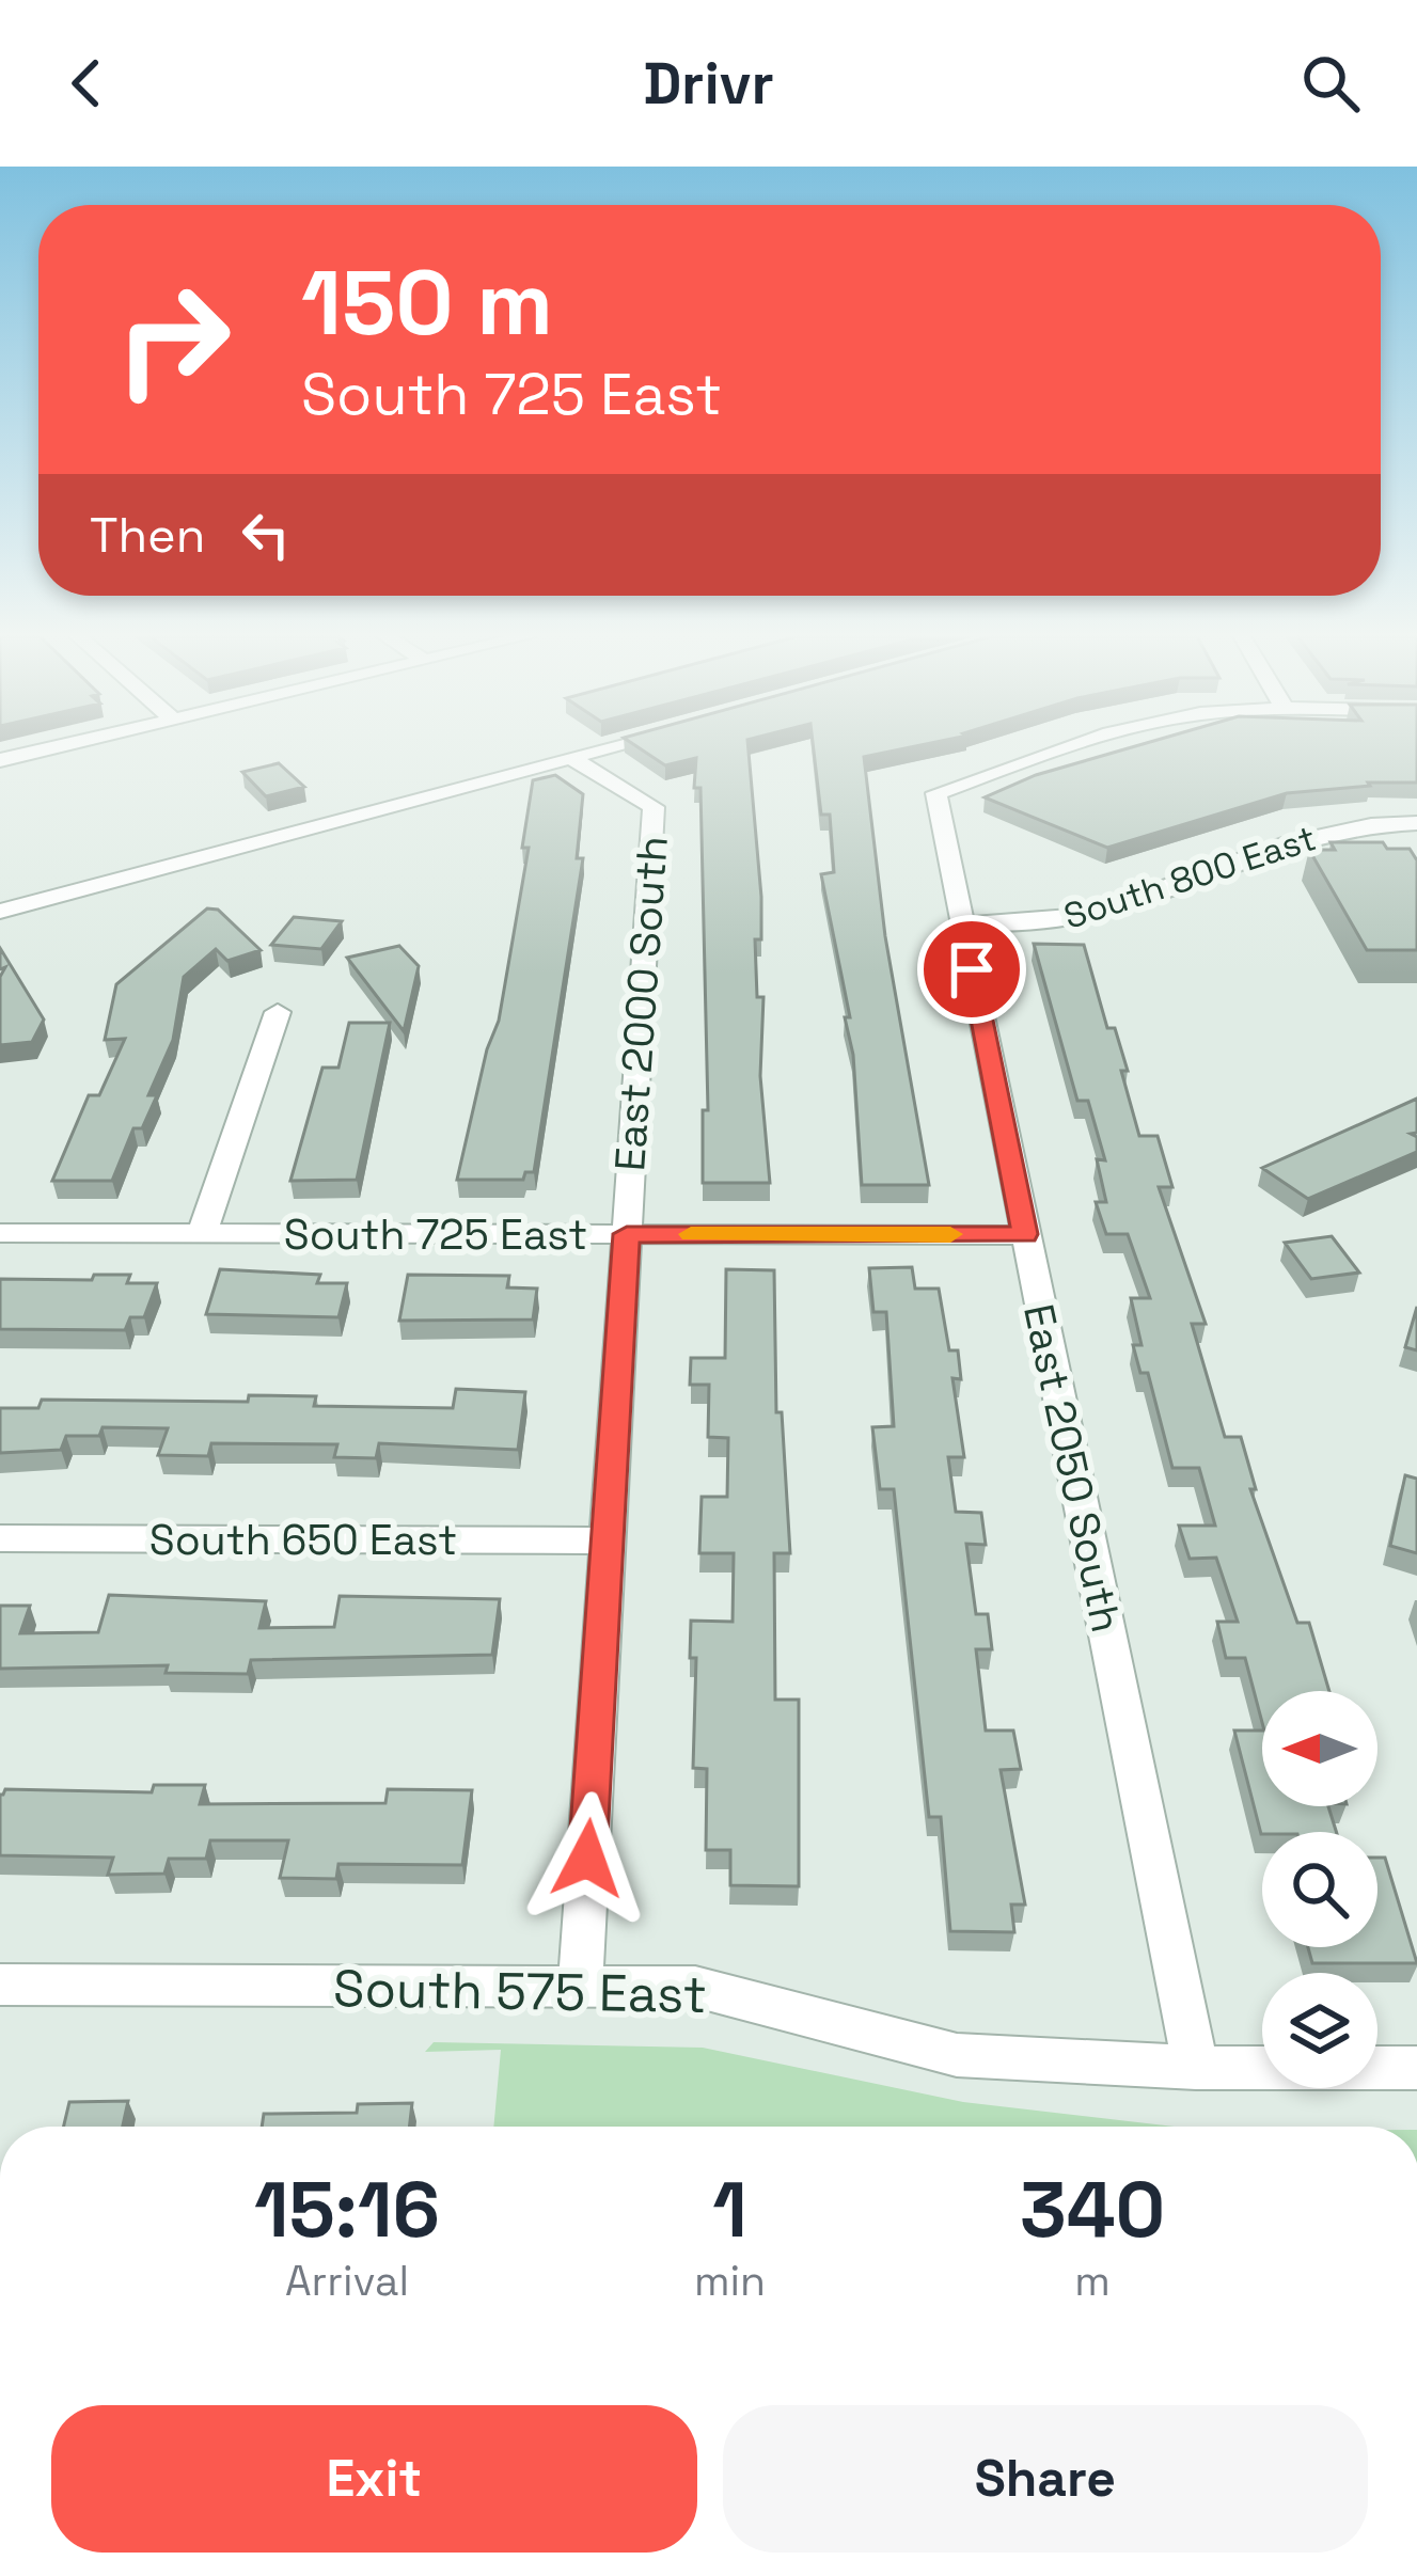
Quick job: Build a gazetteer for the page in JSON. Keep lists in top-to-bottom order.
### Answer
{
  "streets": {
    "street": [
      "South 800 East",
      "East 2000 South",
      "South 725 East",
      "East 2050 South",
      "South 650 East",
      "South 575 East"
    ]
  },
  "crossings": [
    ["South 800 East", "East 2050 South"],
    ["East 2000 South", "South 725 East"],
    ["East 2000 South", "South 650 East"],
    ["East 2000 South", "South 575 East"],
    ["South 725 East", "East 2050 South"],
    ["East 2050 South", "South 575 East"]
  ],
  "north": "left",
  "page": {
    "header": "Drivr",
    "turn": ["150 m", "South 725 East"],
    "then": "Then",
    "eta": [
      "15:16",
      "Arrival",
      "1",
      "min",
      "340",
      "m"
    ],
    "buttons": ["Exit", "Share"]
  }
}
